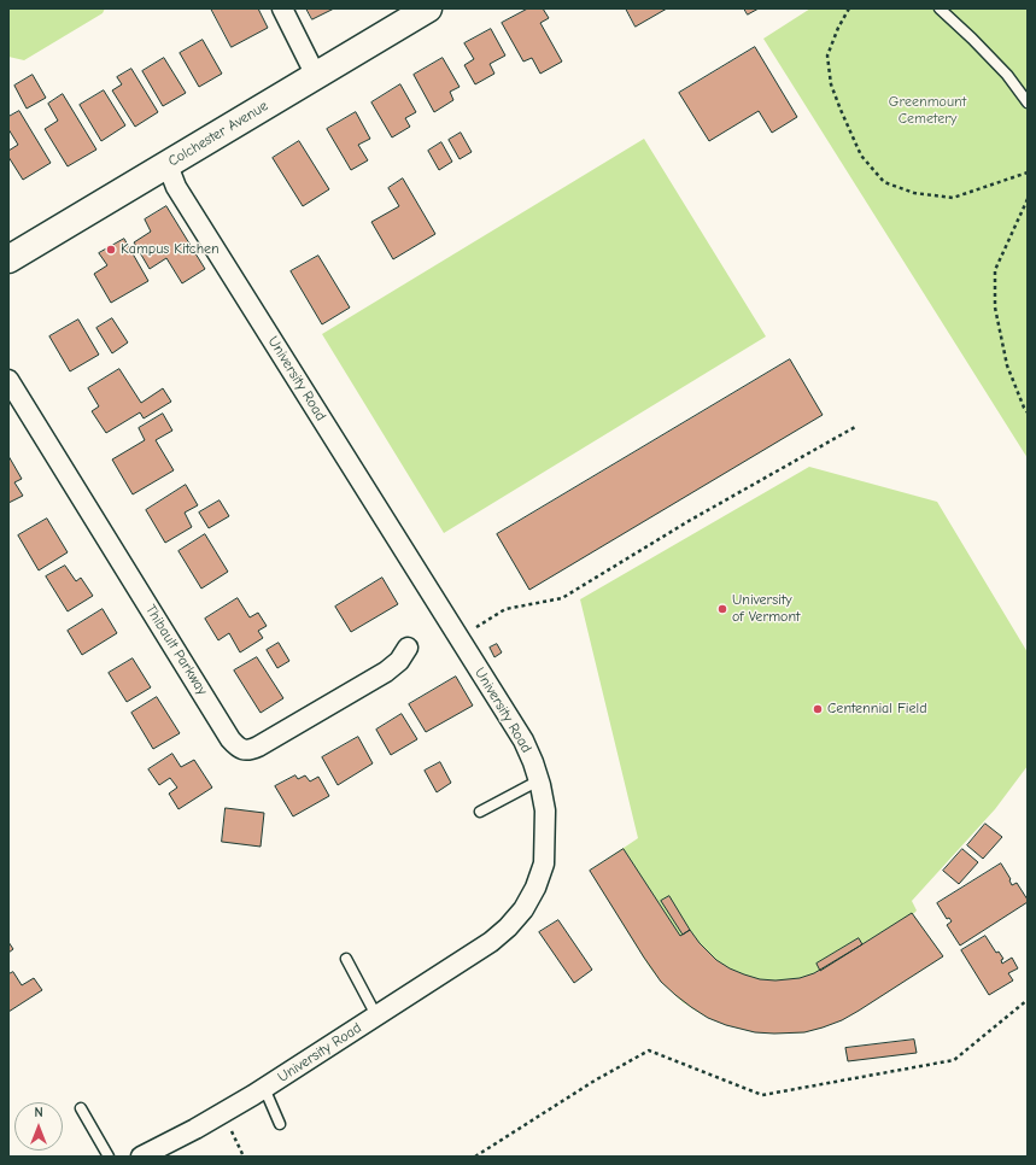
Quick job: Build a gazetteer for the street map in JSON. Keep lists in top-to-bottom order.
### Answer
{
  "streets": {
    "main road": ["Colchester Avenue"],
    "street": ["University Road", "Thibault Parkway"]
  },
  "crossings": [
    ["Colchester Avenue", "University Road"]
  ],
  "parks": ["Greenmount Cemetery"],
  "places": ["Kampus Kitchen", "University of Vermont", "Centennial Field"],
  "north": "top"
}
